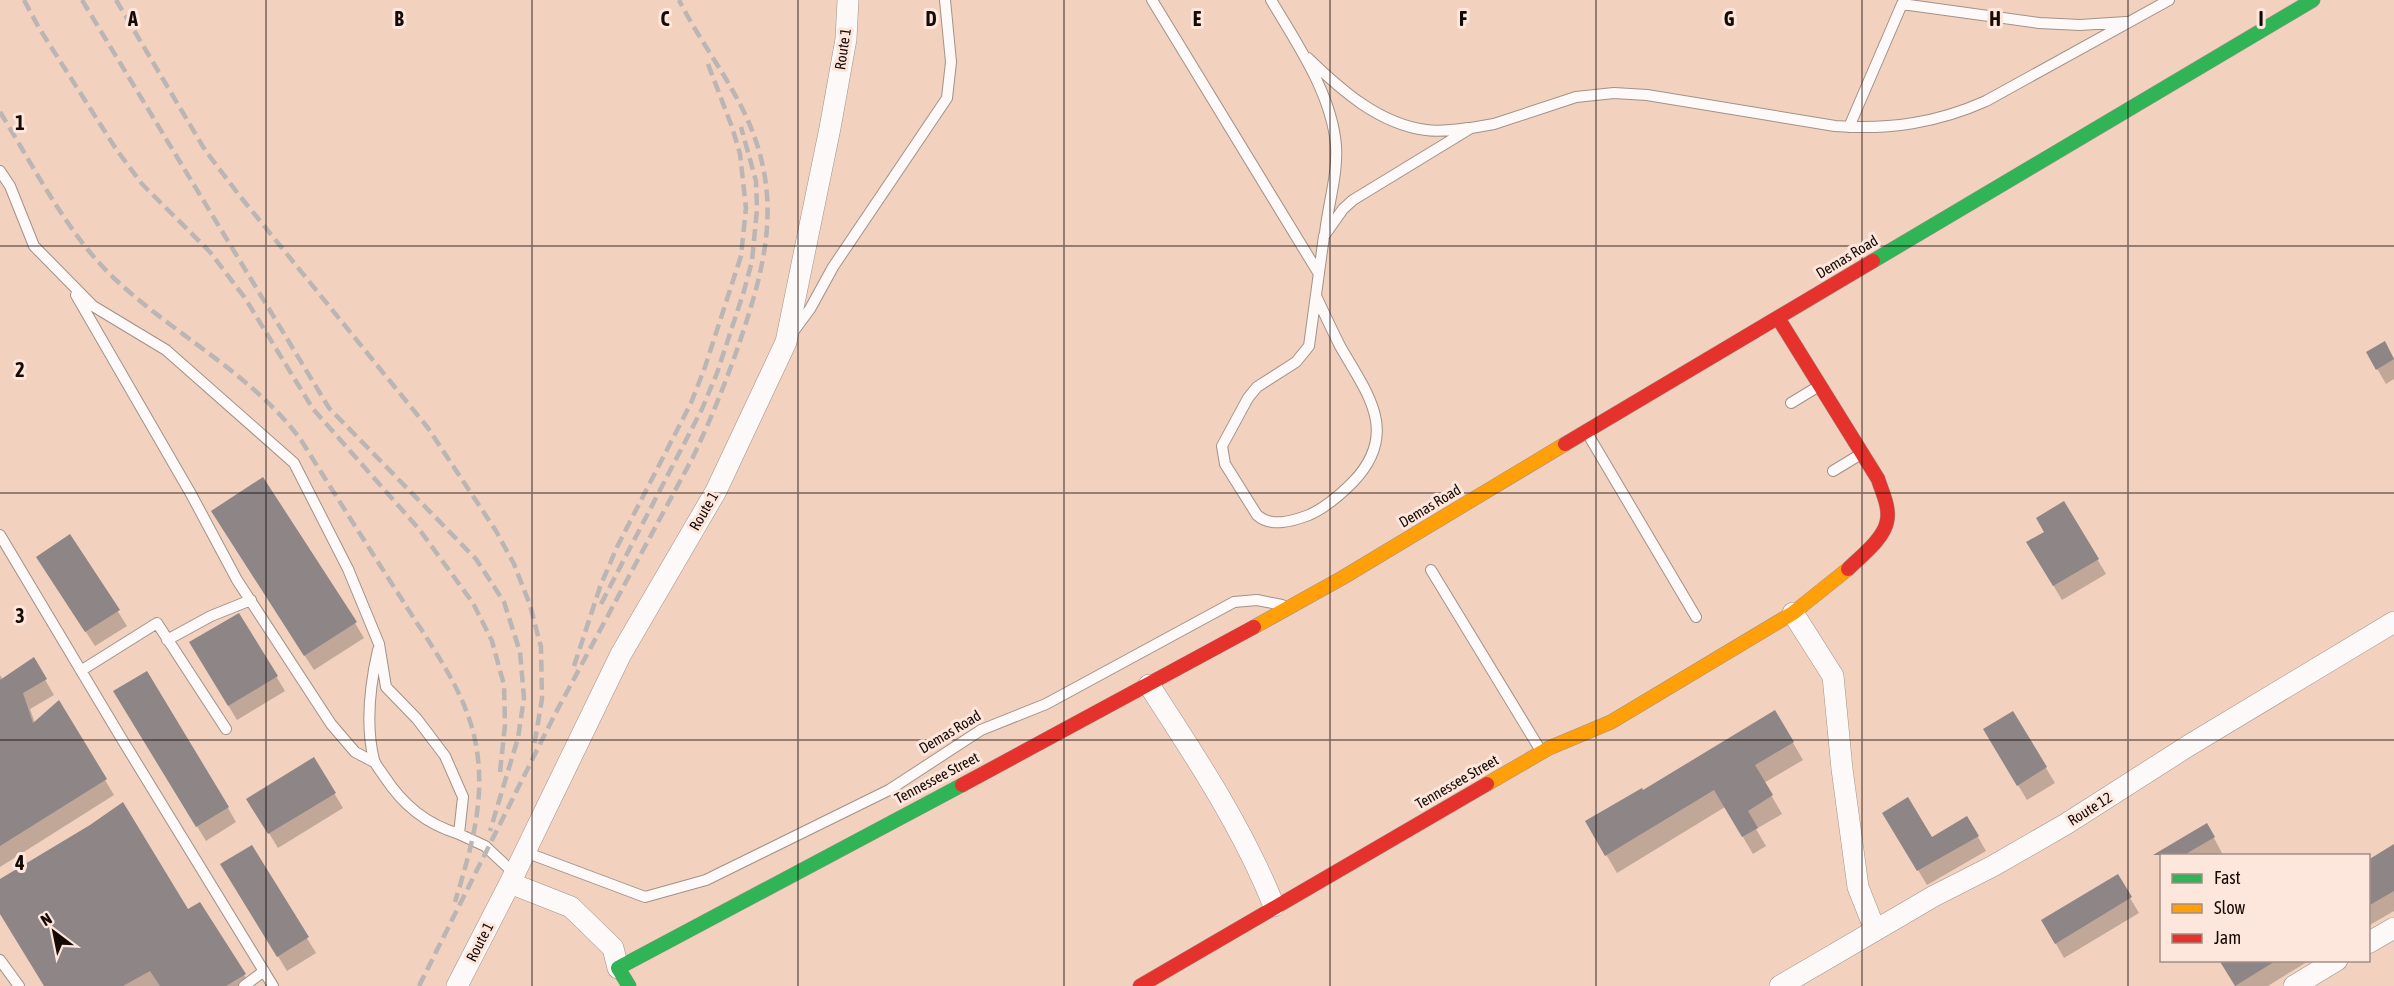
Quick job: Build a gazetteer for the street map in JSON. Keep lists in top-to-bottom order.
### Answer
{
  "streets": {
    "street": [
      "Route 1",
      "Demas Road",
      "Tennessee Street",
      "Route 12"
    ]
  },
  "crossings": [
    ["Route 1", "Demas Road"],
    ["Demas Road", "Tennessee Street"]
  ],
  "legend": ["Fast", "Slow", "Jam"],
  "north": "top left",
  "grid": {
    "columns": [
      "A",
      "B",
      "C",
      "D",
      "E",
      "F",
      "G",
      "H",
      "I"
    ],
    "rows": [
      "1",
      "2",
      "3",
      "4"
    ]
  }
}
